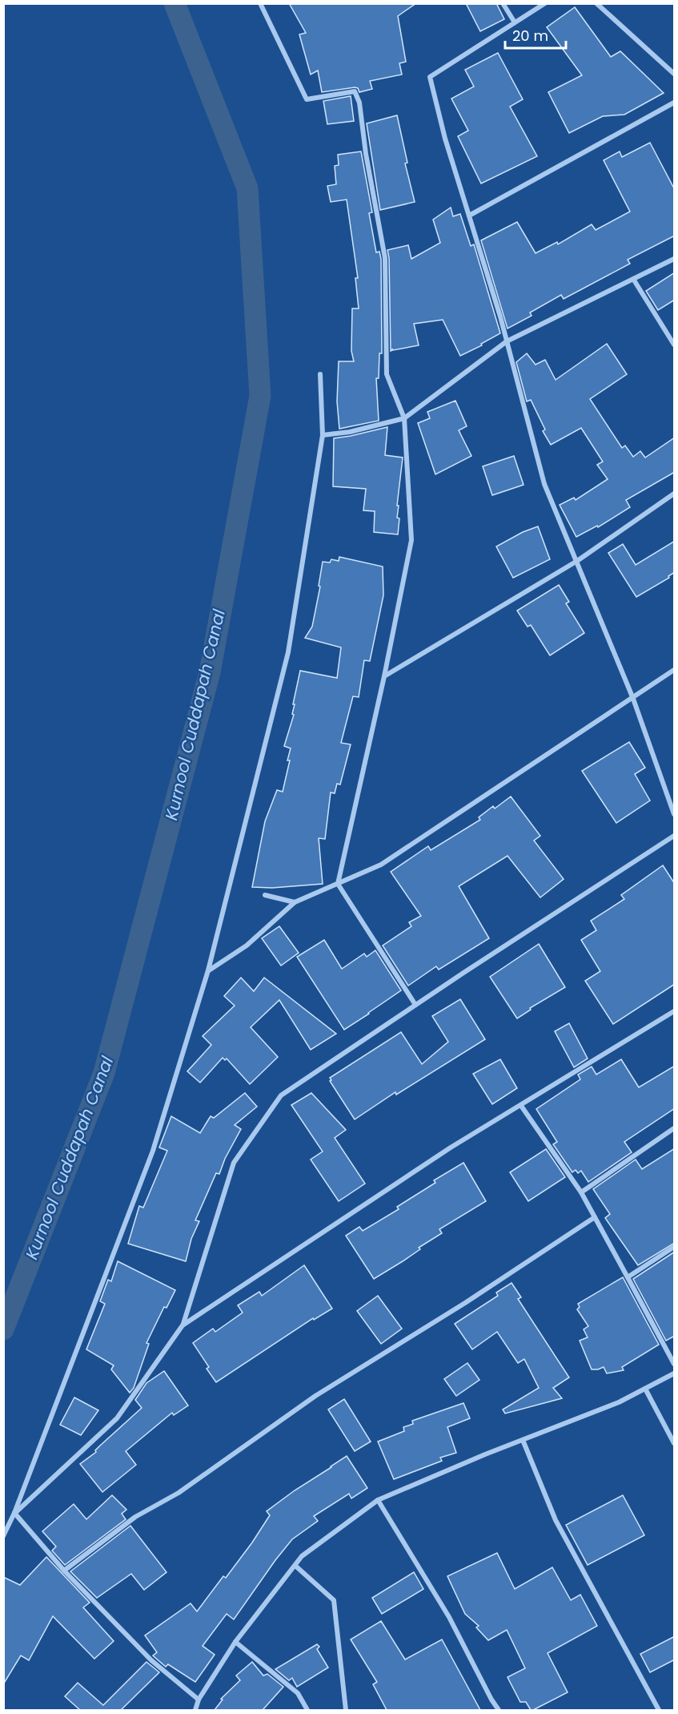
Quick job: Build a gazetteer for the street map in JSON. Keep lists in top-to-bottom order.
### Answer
{
  "water": ["Kurnool Cuddapah Canal"],
  "scale_bar": "20 m"
}
